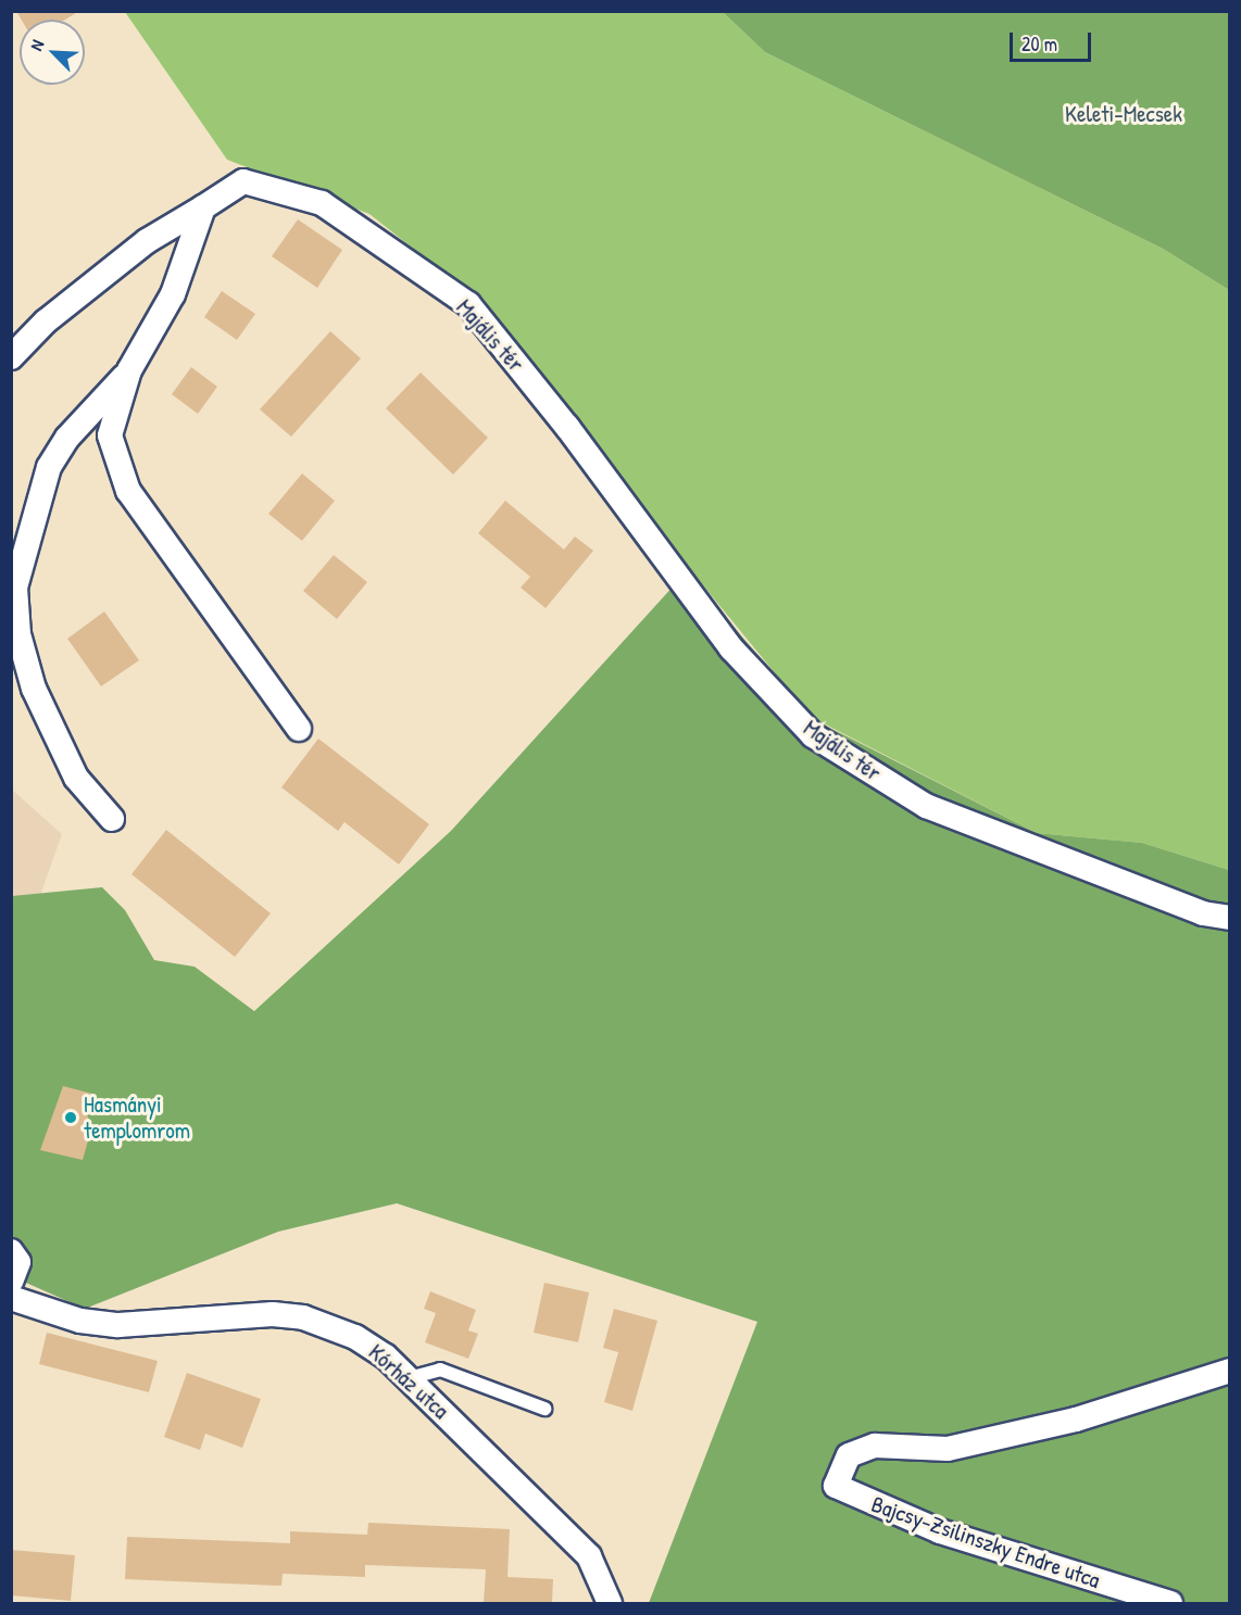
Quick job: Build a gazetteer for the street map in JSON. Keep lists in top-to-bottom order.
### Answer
{
  "streets": {
    "street": ["Majális tér", "Kórház utca", "Bajcsy-Zsilinszky Endre utca"]
  },
  "parks": ["Keleti-Mecsek"],
  "places": ["Hasmányi templomrom"],
  "scale_bar": "20 m",
  "north": "top left"
}
